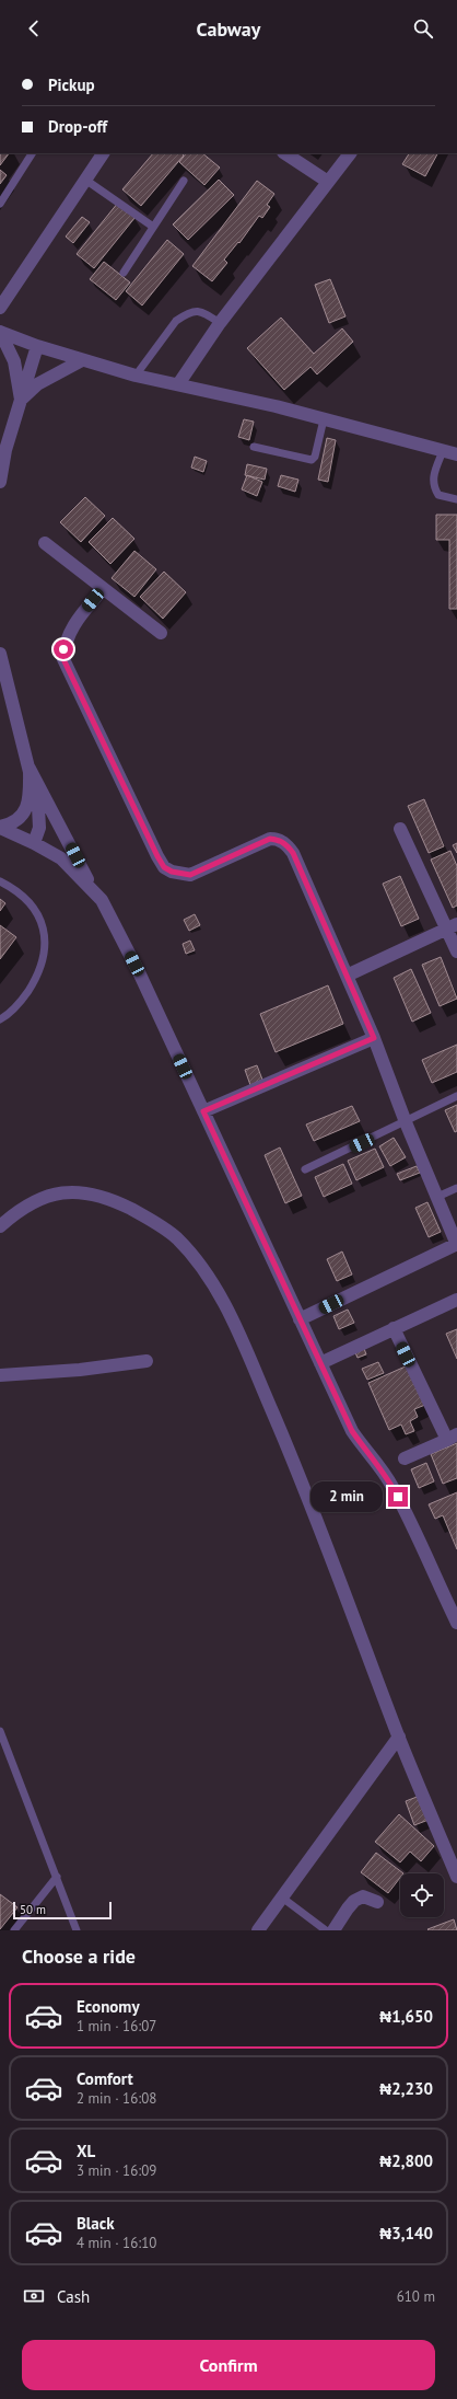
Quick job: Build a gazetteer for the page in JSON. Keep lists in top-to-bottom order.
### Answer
{
  "scale_bar": "50 m",
  "page": {
    "header": "Cabway",
    "banner": ["Pickup", "Drop-off"],
    "bubble": "2 min",
    "scale": "50 m",
    "heading": "Choose a ride",
    "list": [
      {
        "name": "Economy",
        "note": "1 min · 16:07",
        "value": "₦1,650"
      },
      {
        "name": "Comfort",
        "note": "2 min · 16:08",
        "value": "₦2,230"
      },
      {
        "name": "XL",
        "note": "3 min · 16:09",
        "value": "₦2,800"
      },
      {
        "name": "Black",
        "note": "4 min · 16:10",
        "value": "₦3,140"
      }
    ],
    "pay": ["Cash", "610 m"],
    "buttons": "Confirm"
  }
}
